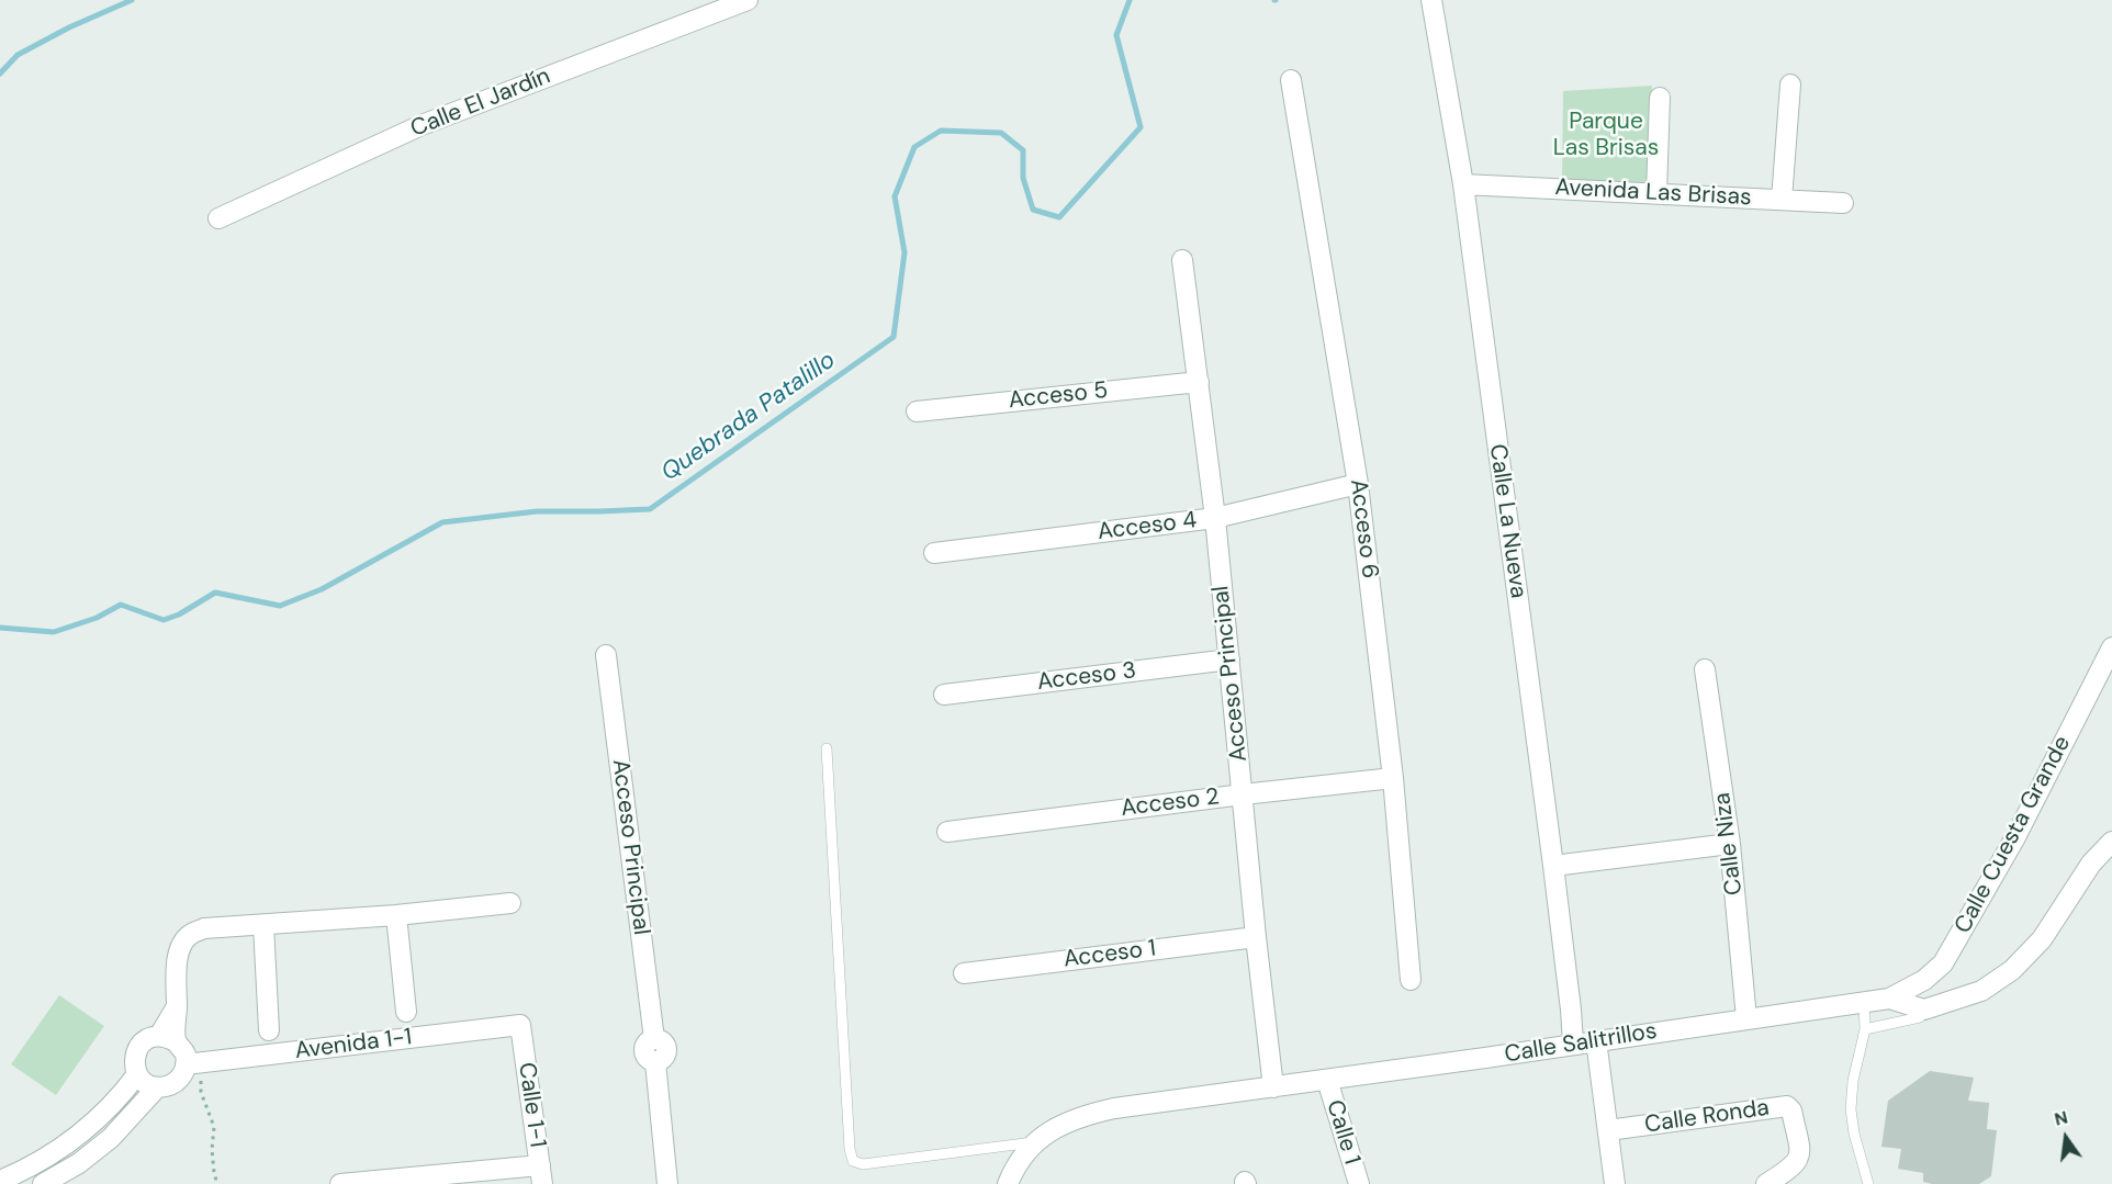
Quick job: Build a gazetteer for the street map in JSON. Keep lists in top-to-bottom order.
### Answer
{
  "streets": {
    "street": [
      "Calle El Jardín",
      "Avenida Las Brisas",
      "Acceso 5",
      "Calle La Nueva",
      "Acceso 4",
      "Acceso 6",
      "Acceso Principal",
      "Acceso 3",
      "Acceso 2",
      "Calle Cuesta Grande",
      "Calle Niza",
      "Acceso 1",
      "Calle Salitrillos",
      "Avenida 1-1",
      "Calle 1-1",
      "Calle Ronda",
      "Calle 1"
    ]
  },
  "crossings": [
    ["Avenida Las Brisas", "Calle La Nueva"],
    ["Acceso 5", "Acceso Principal"],
    ["Calle La Nueva", "Calle Salitrillos"],
    ["Acceso 4", "Acceso 6"],
    ["Acceso 4", "Acceso Principal"],
    ["Acceso 6", "Acceso 2"],
    ["Acceso Principal", "Acceso 3"],
    ["Acceso Principal", "Acceso 2"],
    ["Acceso Principal", "Acceso 1"],
    ["Acceso Principal", "Calle Salitrillos"],
    ["Calle Cuesta Grande", "Calle Salitrillos"],
    ["Calle Niza", "Calle Salitrillos"],
    ["Calle Salitrillos", "Calle 1"],
    ["Avenida 1-1", "Calle 1-1"]
  ],
  "water": ["Quebrada Patalillo"],
  "parks": ["Parque Las Brisas"],
  "north": "top"
}
